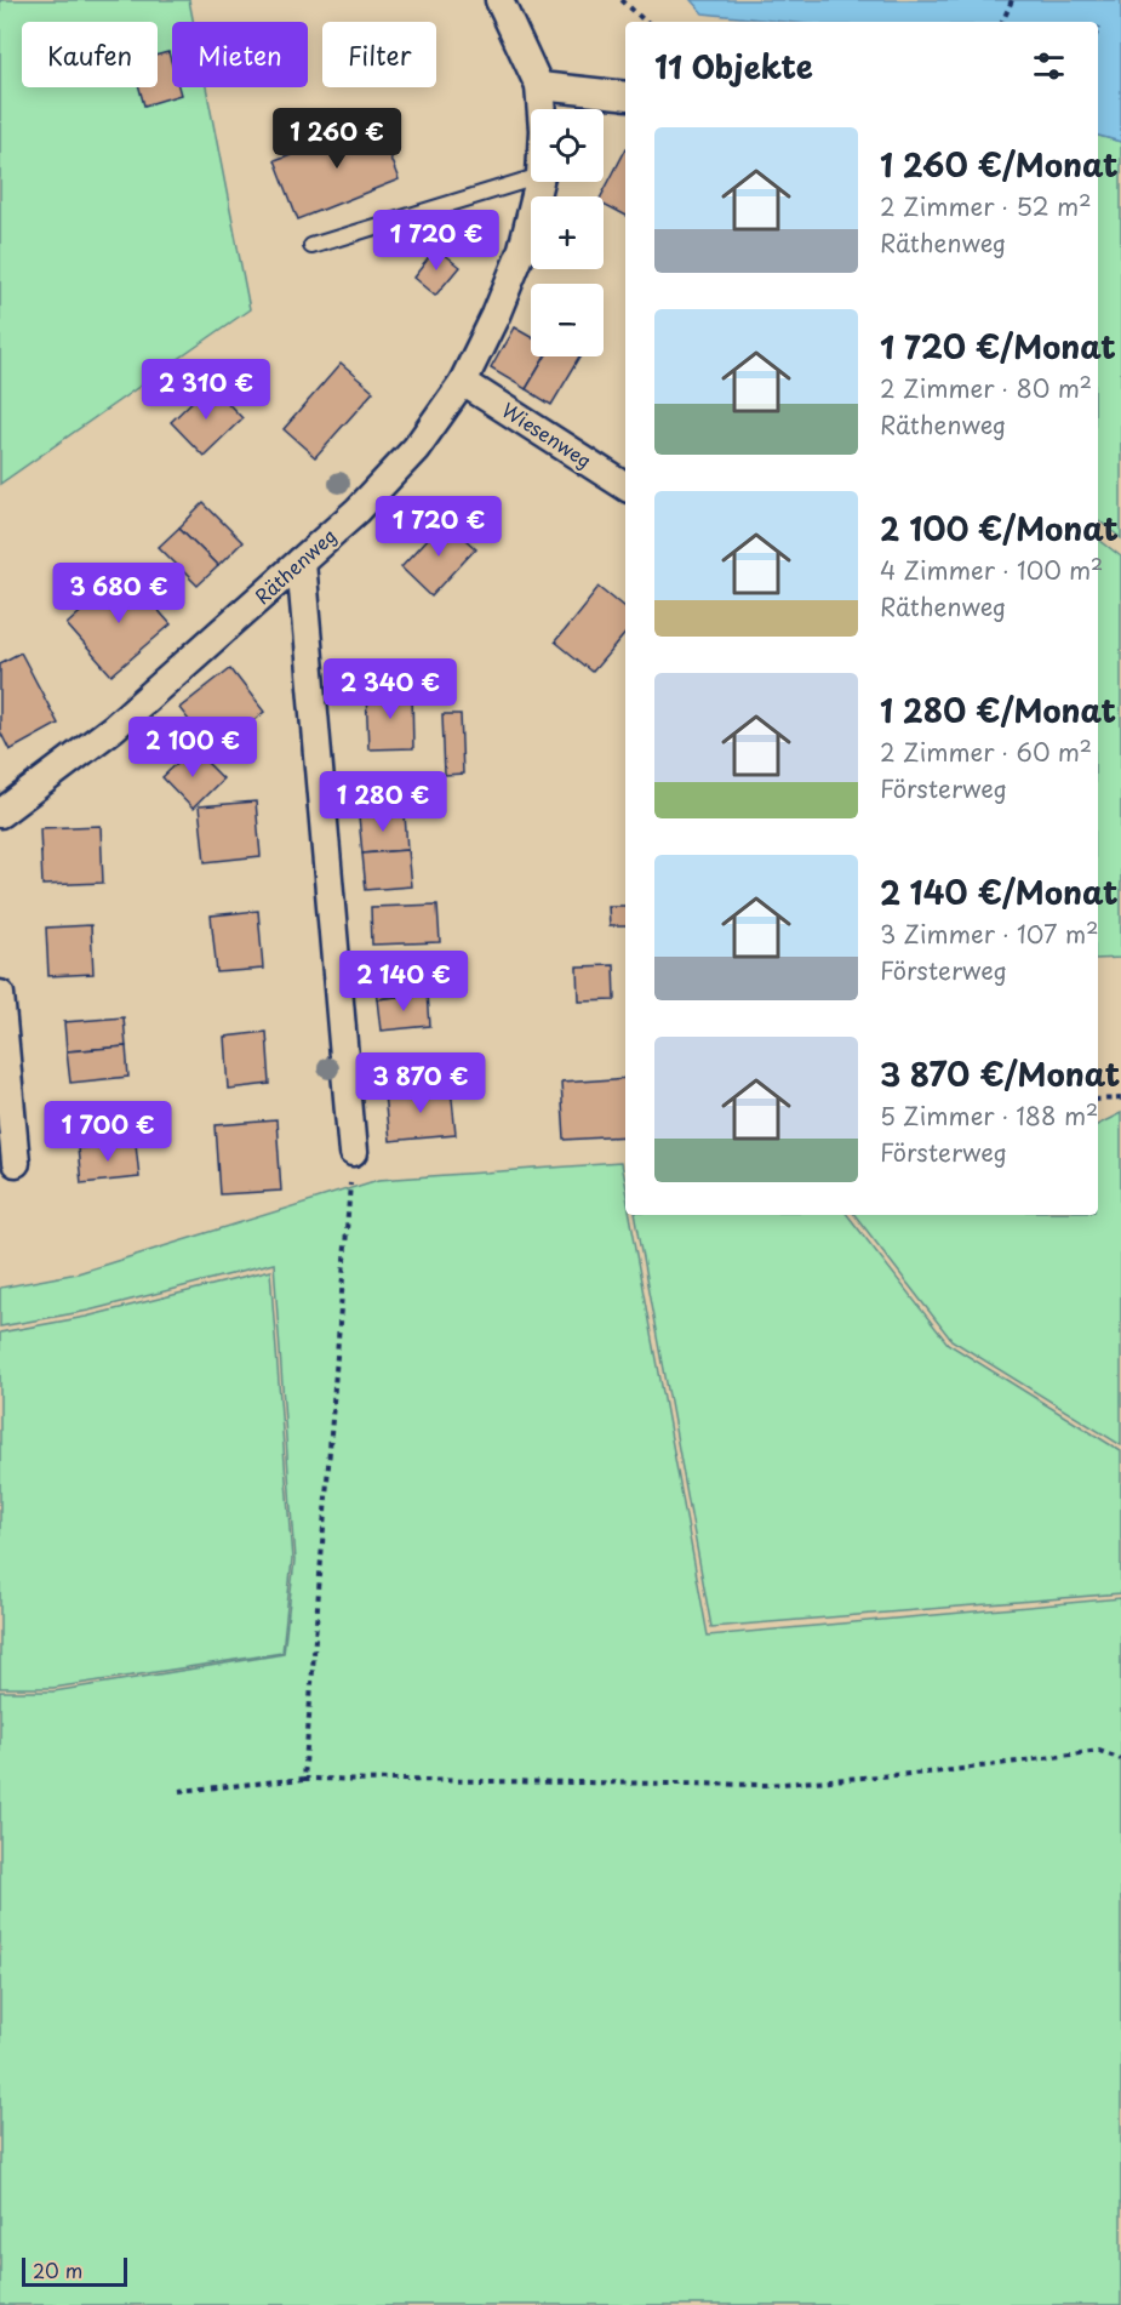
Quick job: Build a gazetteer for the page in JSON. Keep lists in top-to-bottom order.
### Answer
{
  "streets": {
    "street": ["Wiesenweg", "Räthenweg"]
  },
  "crossings": [
    ["Wiesenweg", "Räthenweg"]
  ],
  "scale_bar": "20 m",
  "page": {
    "chip": ["Kaufen", "Mieten", "Filter"],
    "heading": "11 Objekte",
    "price": [
      "1 260 €",
      "1 720 €",
      "2 310 €",
      "1 720 €",
      "3 680 €",
      "2 340 €",
      "2 100 €",
      "1 280 €",
      "2 140 €",
      "3 870 €",
      "1 700 €"
    ],
    "map_buttons": ["+", "−"],
    "list": [
      {
        "name": "1 260 €/Monat",
        "note": "2 Zimmer · 52 m² · Räthenweg"
      },
      {
        "name": "1 720 €/Monat",
        "note": "2 Zimmer · 80 m² · Räthenweg"
      },
      {
        "name": "2 100 €/Monat",
        "note": "4 Zimmer · 100 m² · Räthenweg"
      },
      {
        "name": "1 280 €/Monat",
        "note": "2 Zimmer · 60 m² · Försterweg"
      },
      {
        "name": "2 140 €/Monat",
        "note": "3 Zimmer · 107 m² · Försterweg"
      },
      {
        "name": "3 870 €/Monat",
        "note": "5 Zimmer · 188 m² · Försterweg"
      }
    ],
    "scale": "20 m"
  }
}
